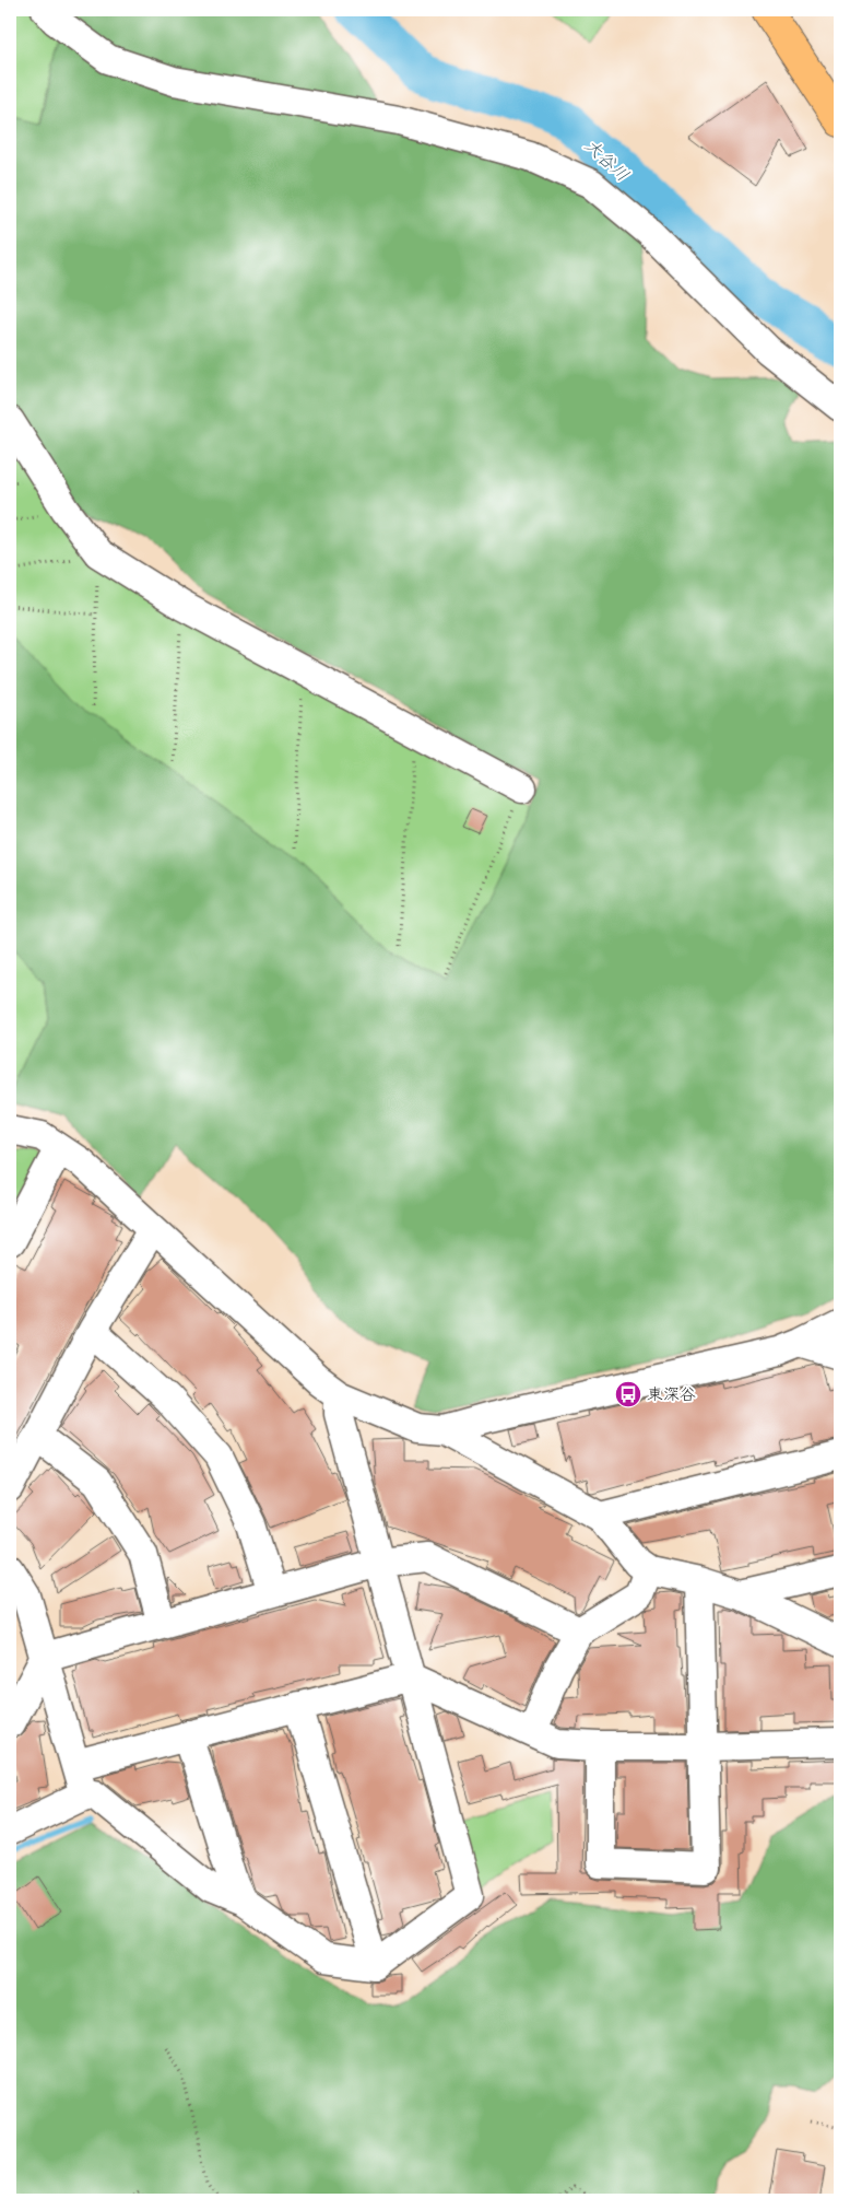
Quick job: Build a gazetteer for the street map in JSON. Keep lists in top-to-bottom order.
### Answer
{
  "water": ["大谷川"],
  "places": {
    "bus stop": ["東深谷"]
  }
}
